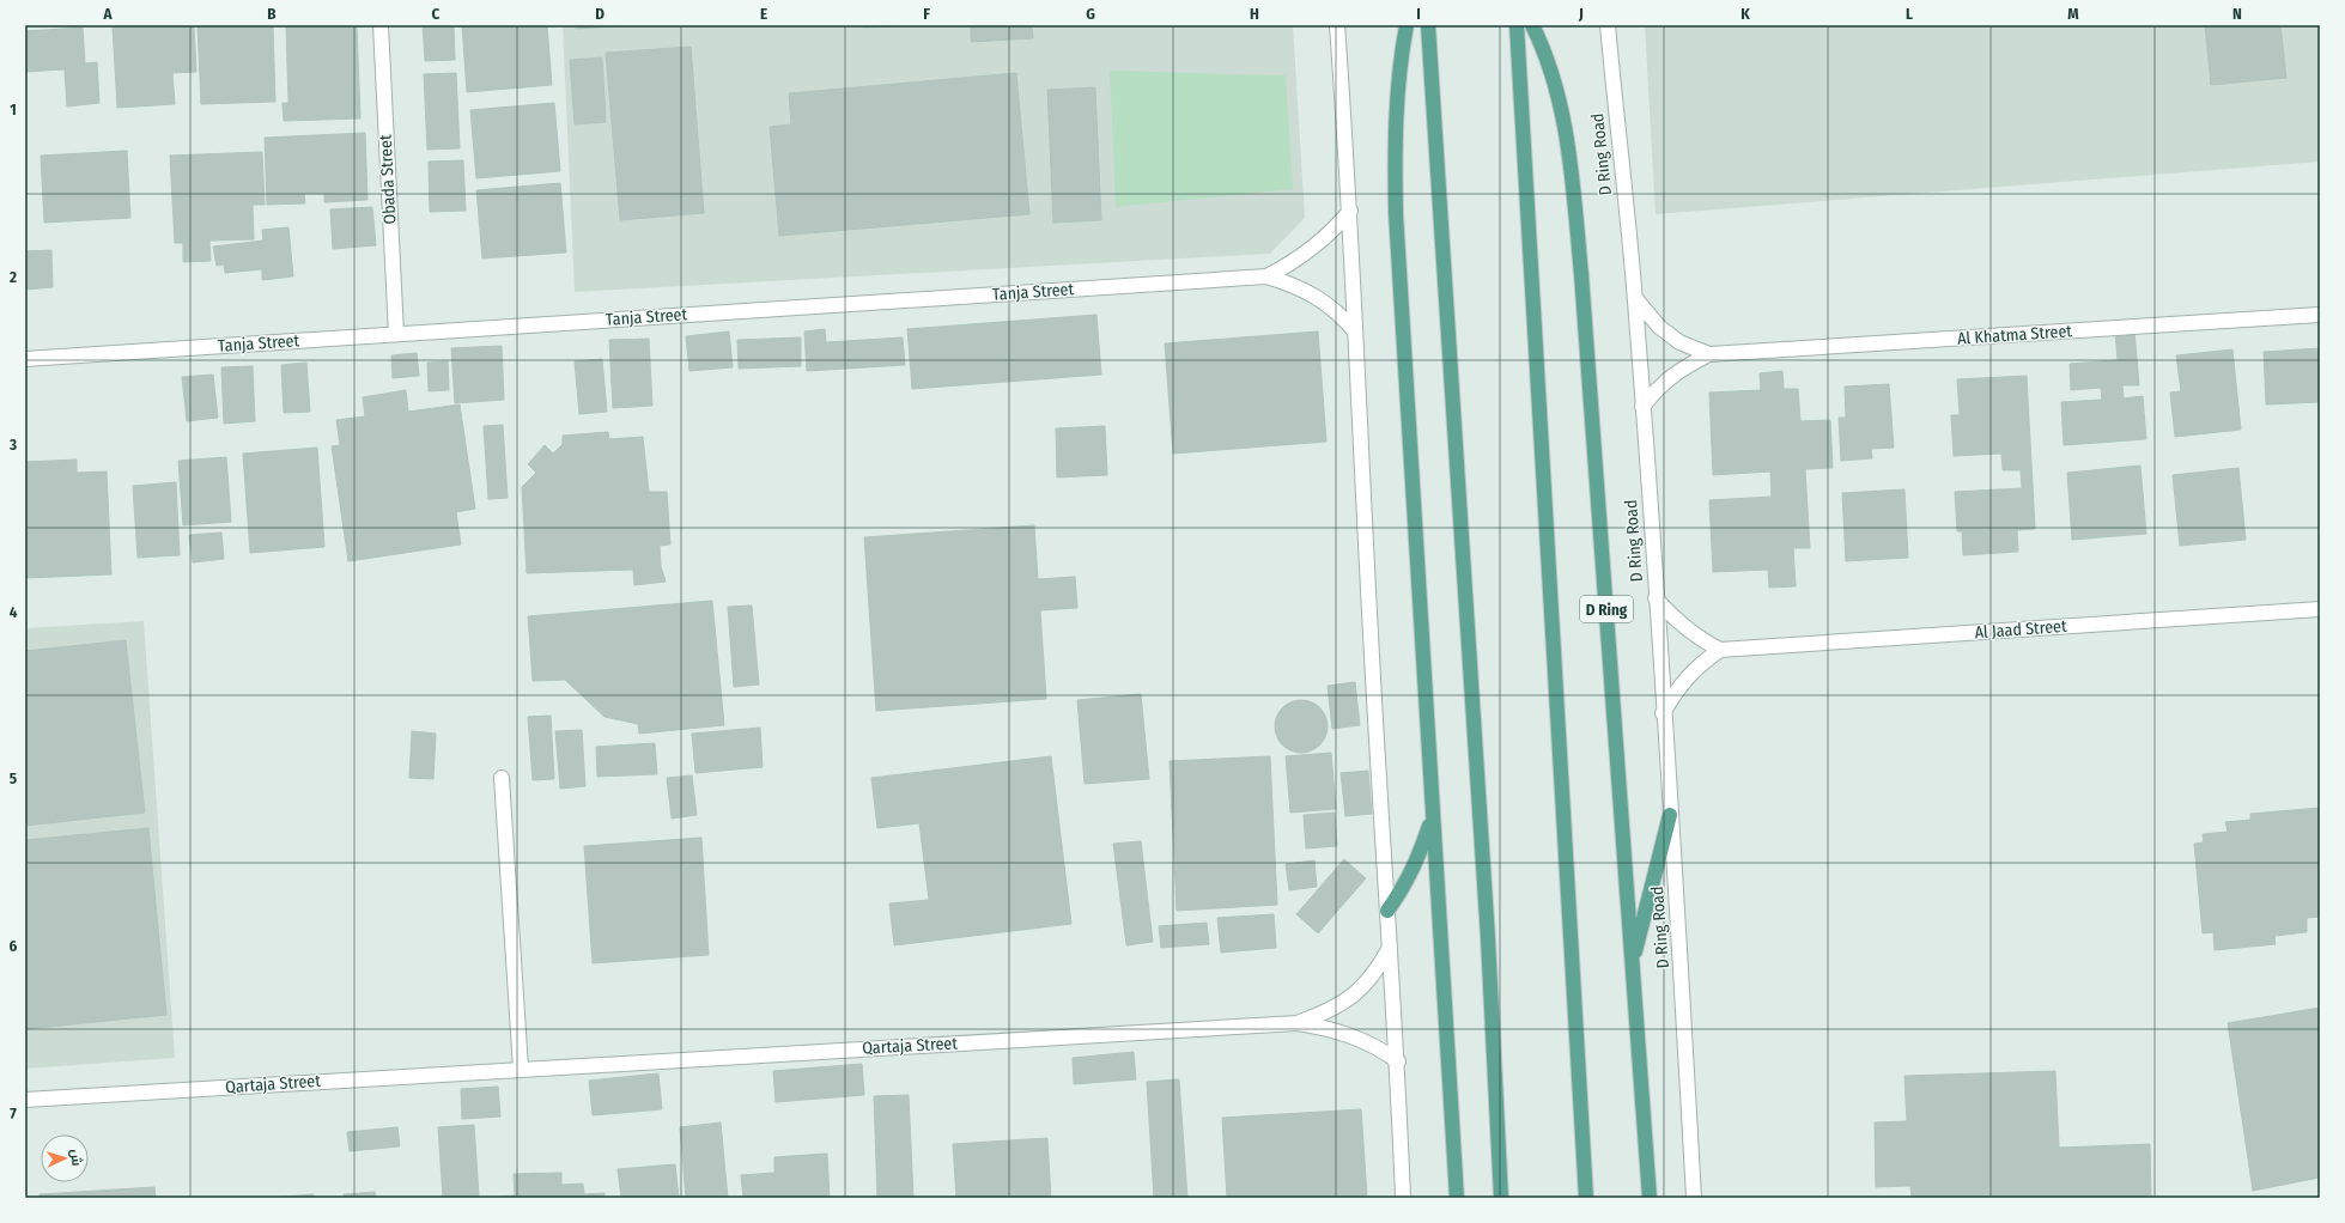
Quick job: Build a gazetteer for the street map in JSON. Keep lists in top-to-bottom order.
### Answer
{
  "streets": {
    "main road": ["D Ring"],
    "street": [
      "D Ring Road",
      "Obada Street",
      "Tanja Street",
      "Al Khatma Street",
      "Al Jaad Street",
      "Qartaja Street"
    ]
  },
  "crossings": [
    ["D Ring Road", "Al Khatma Street"],
    ["Obada Street", "Tanja Street"]
  ],
  "north": "right",
  "grid": {
    "columns": [
      "A",
      "B",
      "C",
      "D",
      "E",
      "F",
      "G",
      "H",
      "I",
      "J",
      "K",
      "L",
      "M",
      "N"
    ],
    "rows": [
      "1",
      "2",
      "3",
      "4",
      "5",
      "6",
      "7"
    ]
  }
}
